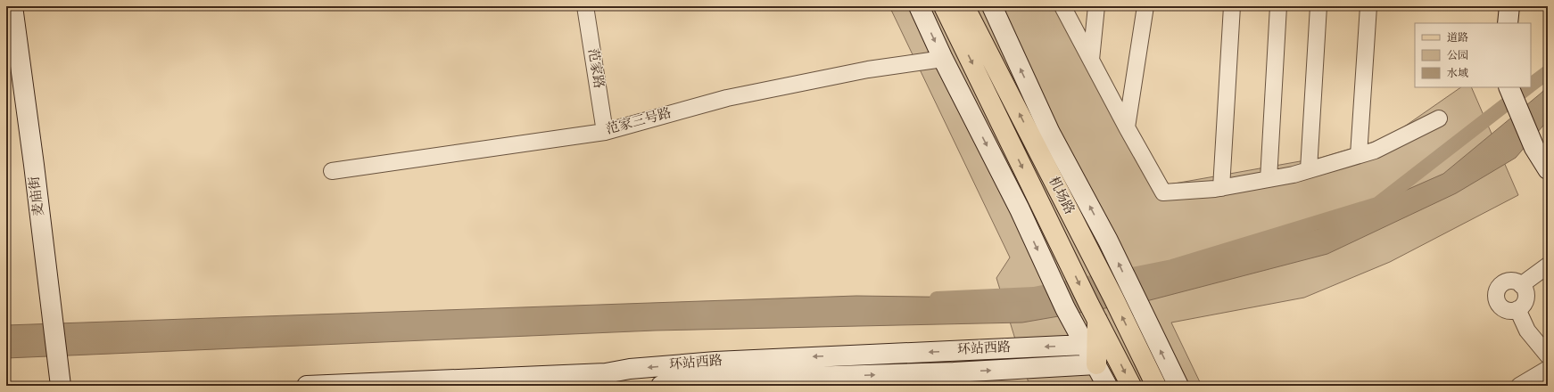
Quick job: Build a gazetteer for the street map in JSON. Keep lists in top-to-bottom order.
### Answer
{
  "streets": {
    "main road": ["麦庙街", "机场路", "环站西路"],
    "street": ["范家路", "范家三号路"]
  },
  "crossings": [
    ["范家路", "范家三号路"]
  ],
  "legend": ["道路", "公园", "水域"]
}
